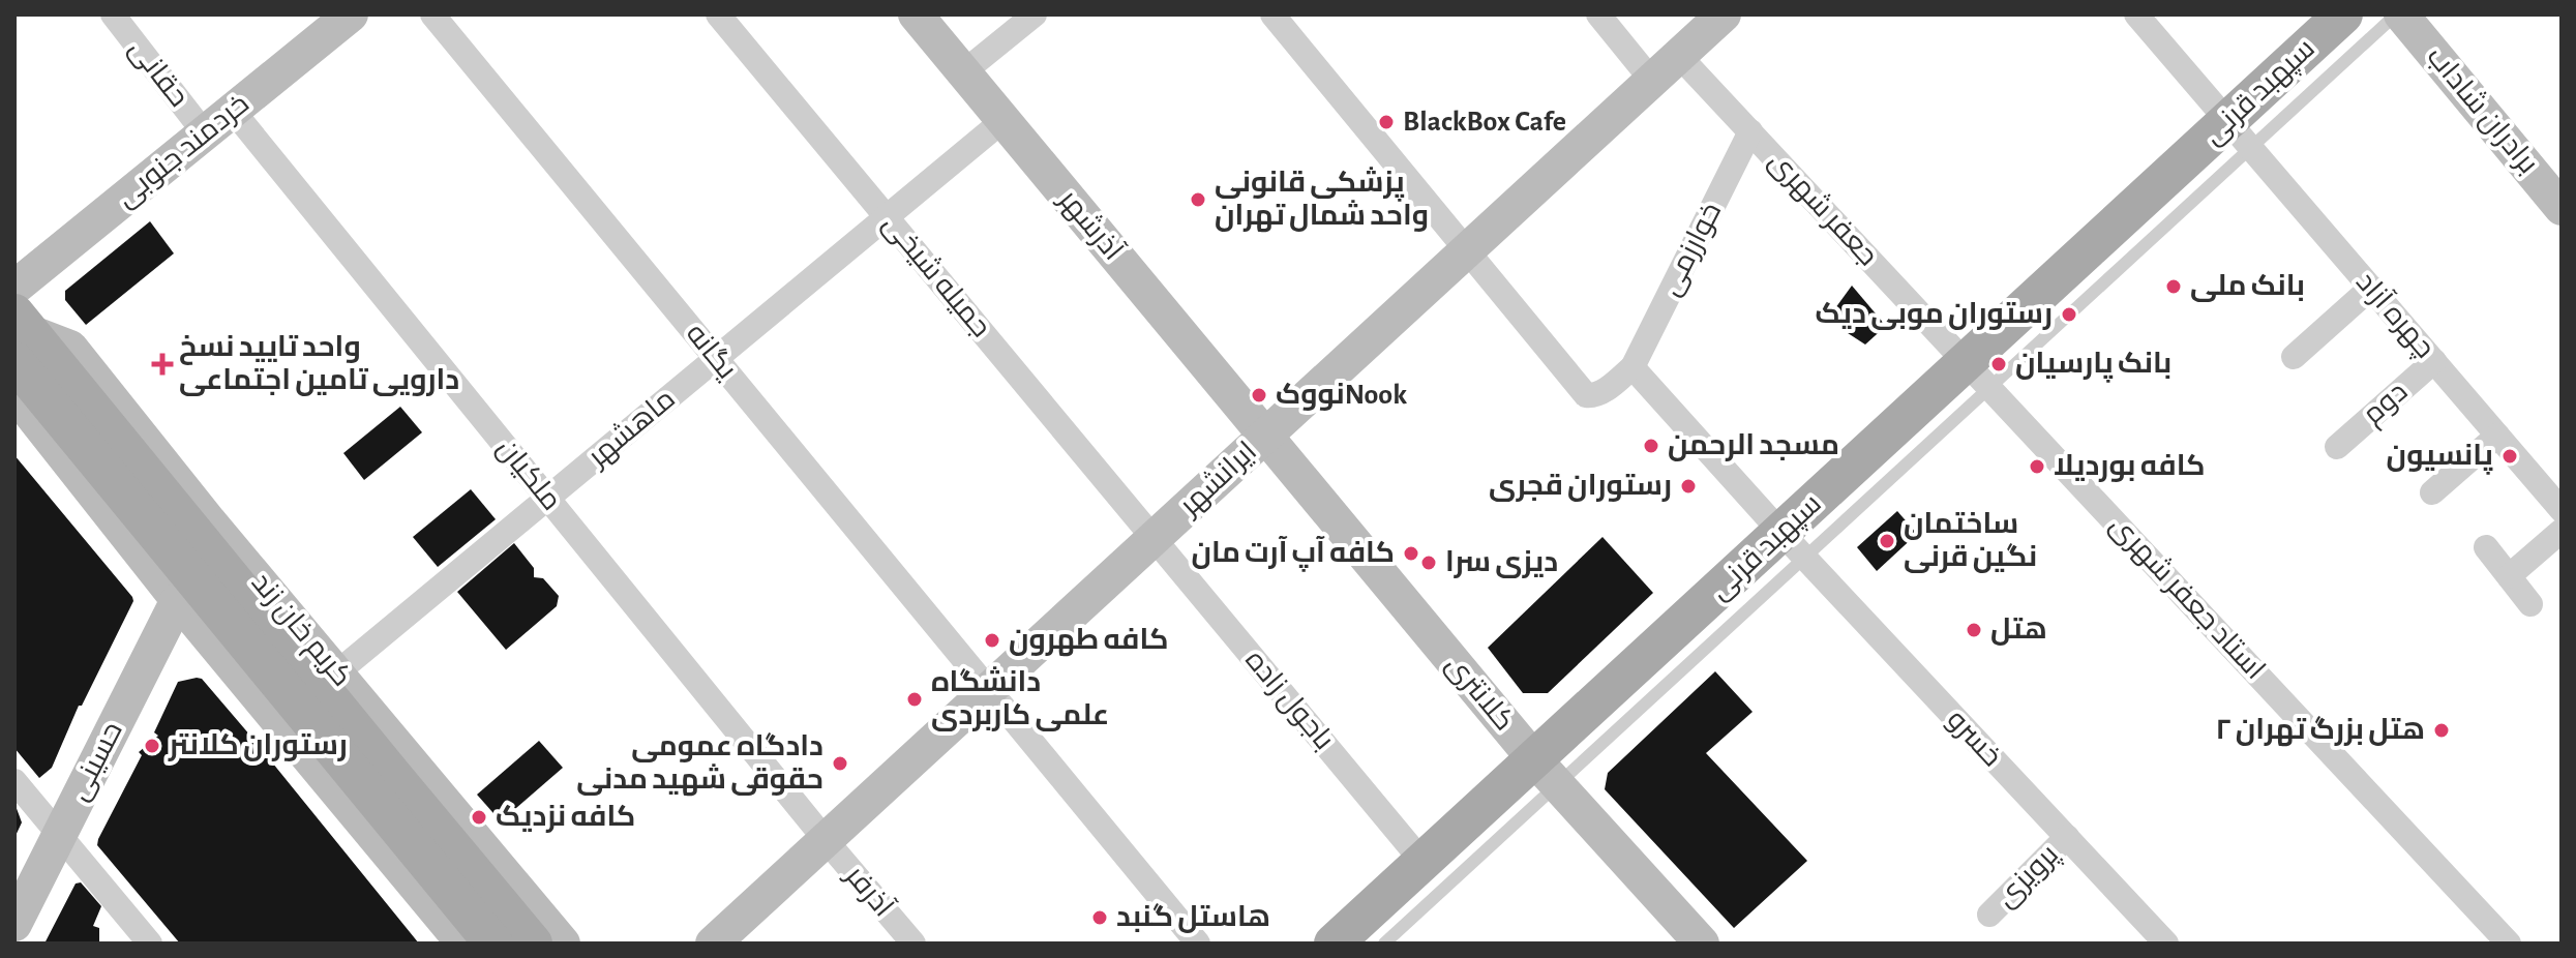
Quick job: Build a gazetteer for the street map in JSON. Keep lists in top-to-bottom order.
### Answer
{
  "streets": {
    "main road": [
      "سپهبد قرنی",
      "برادران شاداب",
      "خردمند جنوبی",
      "آذرشهر",
      "ایرانشهر",
      "کریم خان زند",
      "کلانتری",
      "حسینی"
    ],
    "street": [
      "حقانی",
      "جعفر شهری",
      "خوارزمی",
      "جمیله شیخی",
      "چهره آزاد",
      "یگانه",
      "دوم",
      "ماهشهر",
      "ملکیان",
      "استاد جعفر شهری",
      "باجول زاده",
      "خسرو",
      "پرویزی",
      "آذرفر"
    ]
  },
  "crossings": [
    ["حقانی", "خردمند جنوبی"],
    ["سپهبد قرنی", "جعفر شهری"],
    ["سپهبد قرنی", "چهره آزاد"],
    ["سپهبد قرنی", "استاد جعفر شهری"],
    ["سپهبد قرنی", "کلانتری"],
    ["سپهبد قرنی", "باجول زاده"],
    ["سپهبد قرنی", "خسرو"],
    ["خردمند جنوبی", "ملکیان"],
    ["جعفر شهری", "خوارزمی"],
    ["جعفر شهری", "ایرانشهر"],
    ["جعفر شهری", "استاد جعفر شهری"],
    ["آذرشهر", "ماهشهر"],
    ["آذرشهر", "ایرانشهر"],
    ["آذرشهر", "کلانتری"],
    ["خوارزمی", "خسرو"],
    ["جمیله شیخی", "ماهشهر"],
    ["جمیله شیخی", "ایرانشهر"],
    ["جمیله شیخی", "باجول زاده"],
    ["چهره آزاد", "دوم"],
    ["یگانه", "ماهشهر"],
    ["یگانه", "ایرانشهر"],
    ["ماهشهر", "ملکیان"],
    ["ماهشهر", "کریم خان زند"],
    ["ملکیان", "ایرانشهر"],
    ["ملکیان", "آذرفر"],
    ["ایرانشهر", "کلانتری"],
    ["ایرانشهر", "باجول زاده"],
    ["ایرانشهر", "آذرفر"],
    ["خسرو", "پرویزی"]
  ],
  "places": {
    "other": [
      "BlackBox Cafe",
      "پزشکی قانونی واحد شمال تهران",
      "بانک ملی",
      "رستوران موبی دیک",
      "بانک پارسیان",
      "نووکNook",
      "مسجد الرحمن",
      "پانسیون",
      "کافه بوردیلا",
      "رستوران قجری",
      "ساختمان نگین قرنی",
      "کافه آپ آرت مان",
      "دیزی سرا",
      "هتل",
      "کافه طهرون",
      "دانشگاه علمی کاربردی",
      "هتل بزرگ تهران ۲",
      "رستوران کلانتر",
      "دادگاه عمومی حقوقی شهید مدنی",
      "کافه نزدیک",
      "هاستل گنبد"
    ],
    "health": ["واحد تایید نسخ دارویی تامین اجتماعی"]
  }
}
